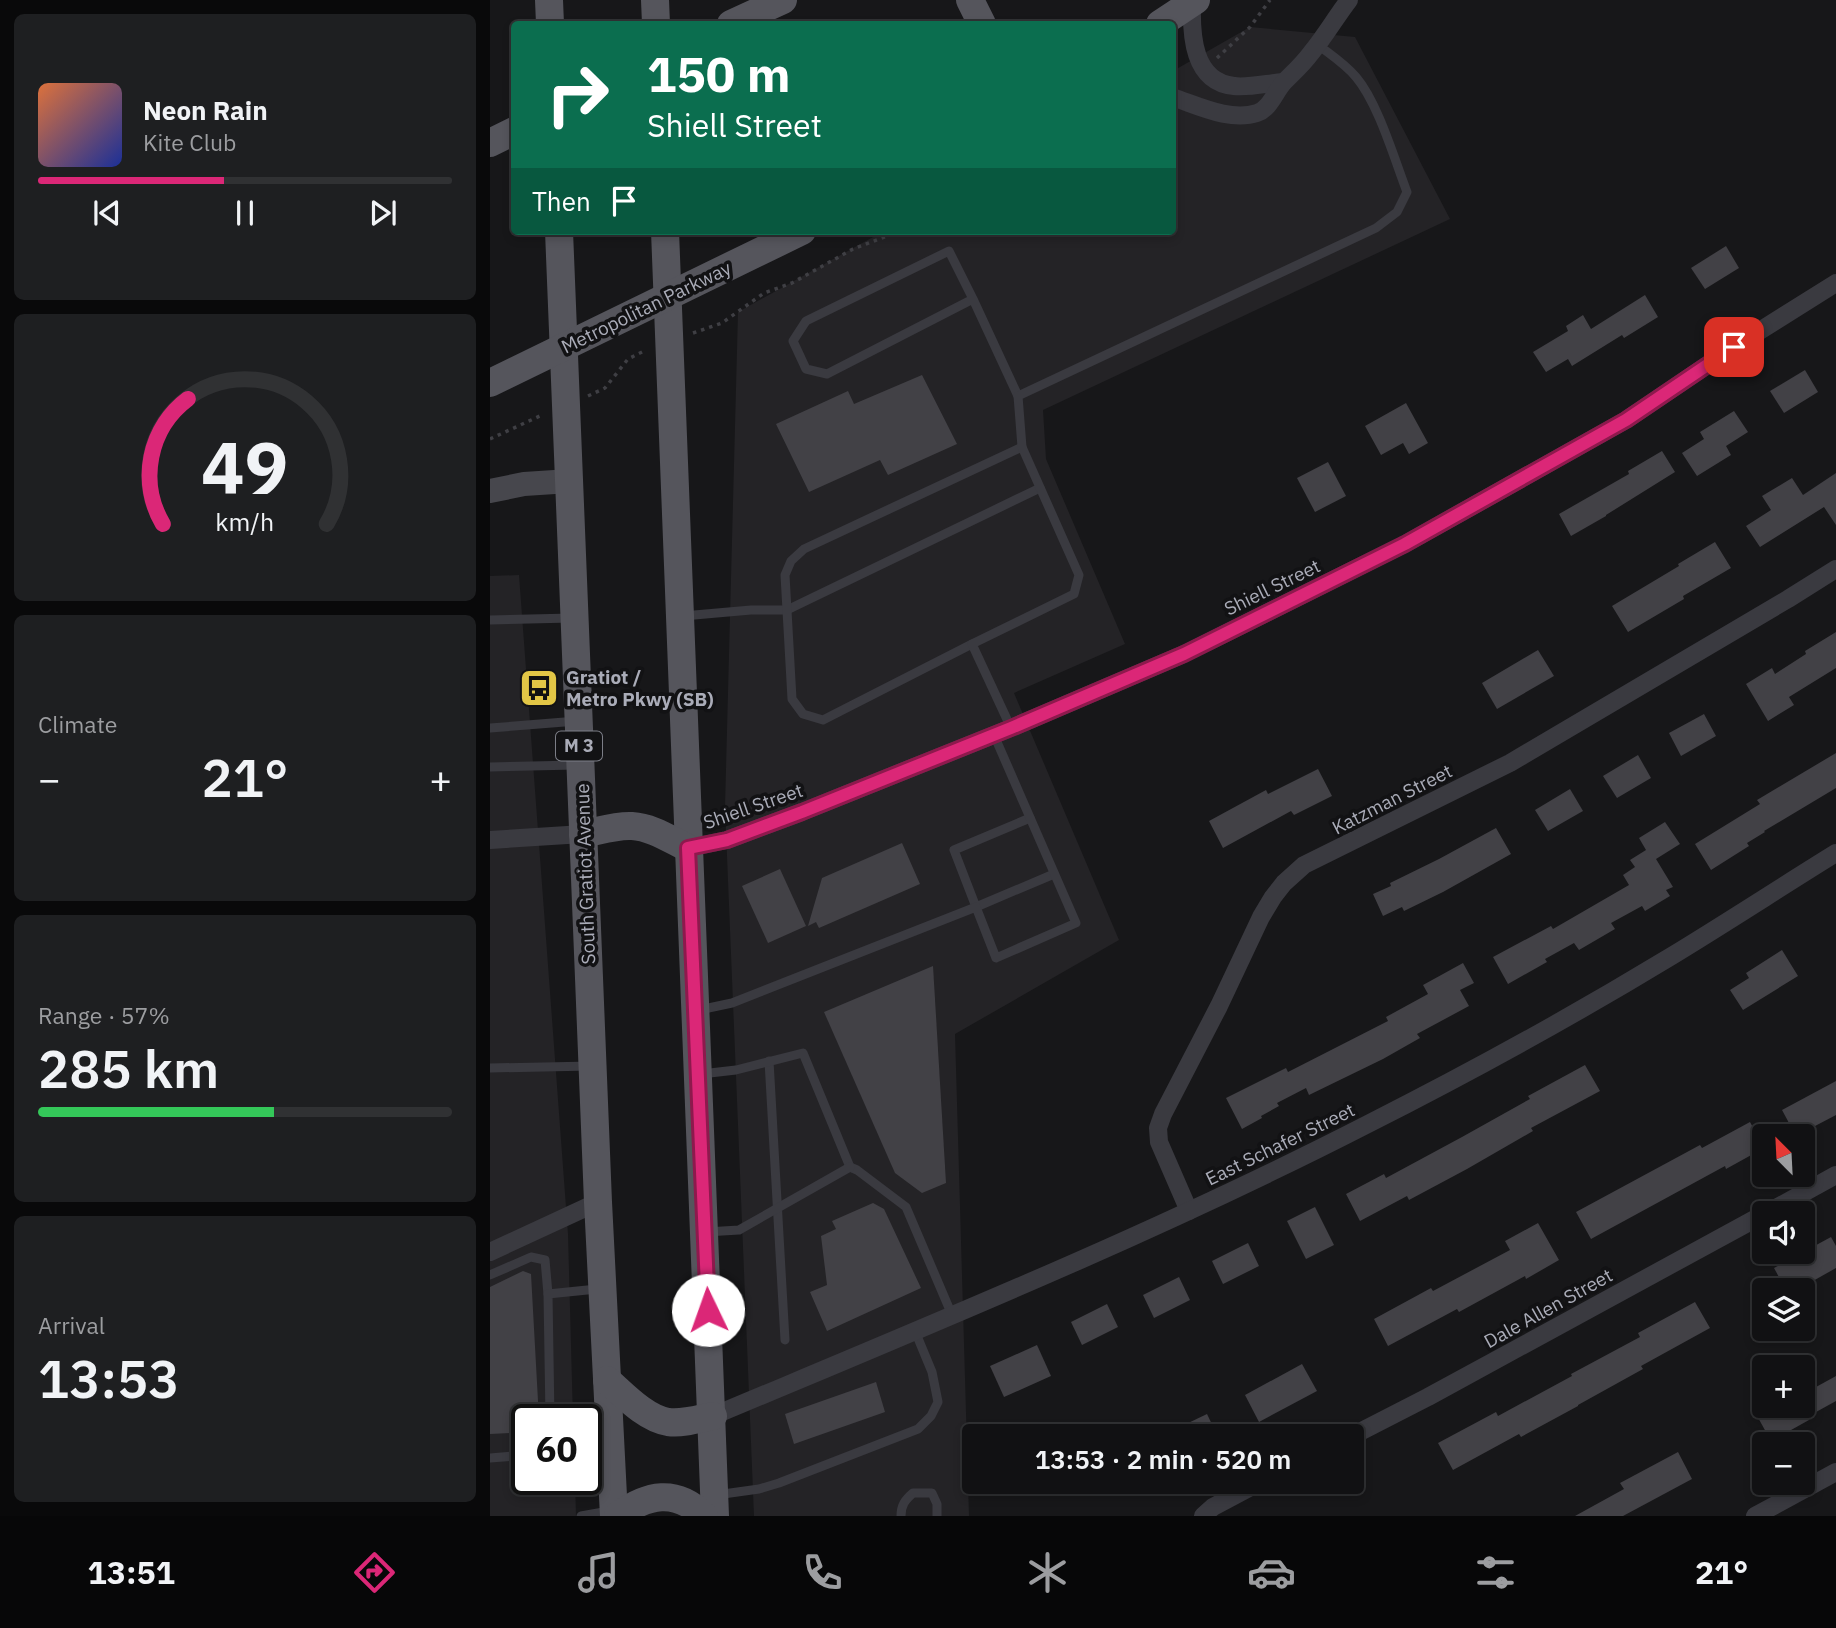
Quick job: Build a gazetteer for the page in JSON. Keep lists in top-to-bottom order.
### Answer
{
  "streets": {
    "main road": ["Metropolitan Parkway", "M 3", "South Gratiot Avenue"],
    "street": [
      "Shiell Street",
      "Katzman Street",
      "East Schafer Street",
      "Dale Allen Street"
    ]
  },
  "crossings": [
    ["Metropolitan Parkway", "South Gratiot Avenue"],
    ["Katzman Street", "East Schafer Street"]
  ],
  "places": {
    "bus stop": ["Gratiot / Metro Pkwy (SB)"]
  },
  "north": "top left",
  "page": {
    "turn": ["150 m", "Shiell Street"],
    "song": ["Neon Rain", "Kite Club"],
    "then": "Then",
    "tile": [
      "Climate",
      ["Range · 57%", "285 km"],
      ["Arrival", "13:53"]
    ],
    "heat": ["−", "21°", "+"],
    "map_buttons": ["+", "−"],
    "limit": "60",
    "trip": "13:53 · 2 min · 520 m",
    "tabs": ["13:51", "21°"],
    "gauge": ["49", "km/h"]
  }
}
